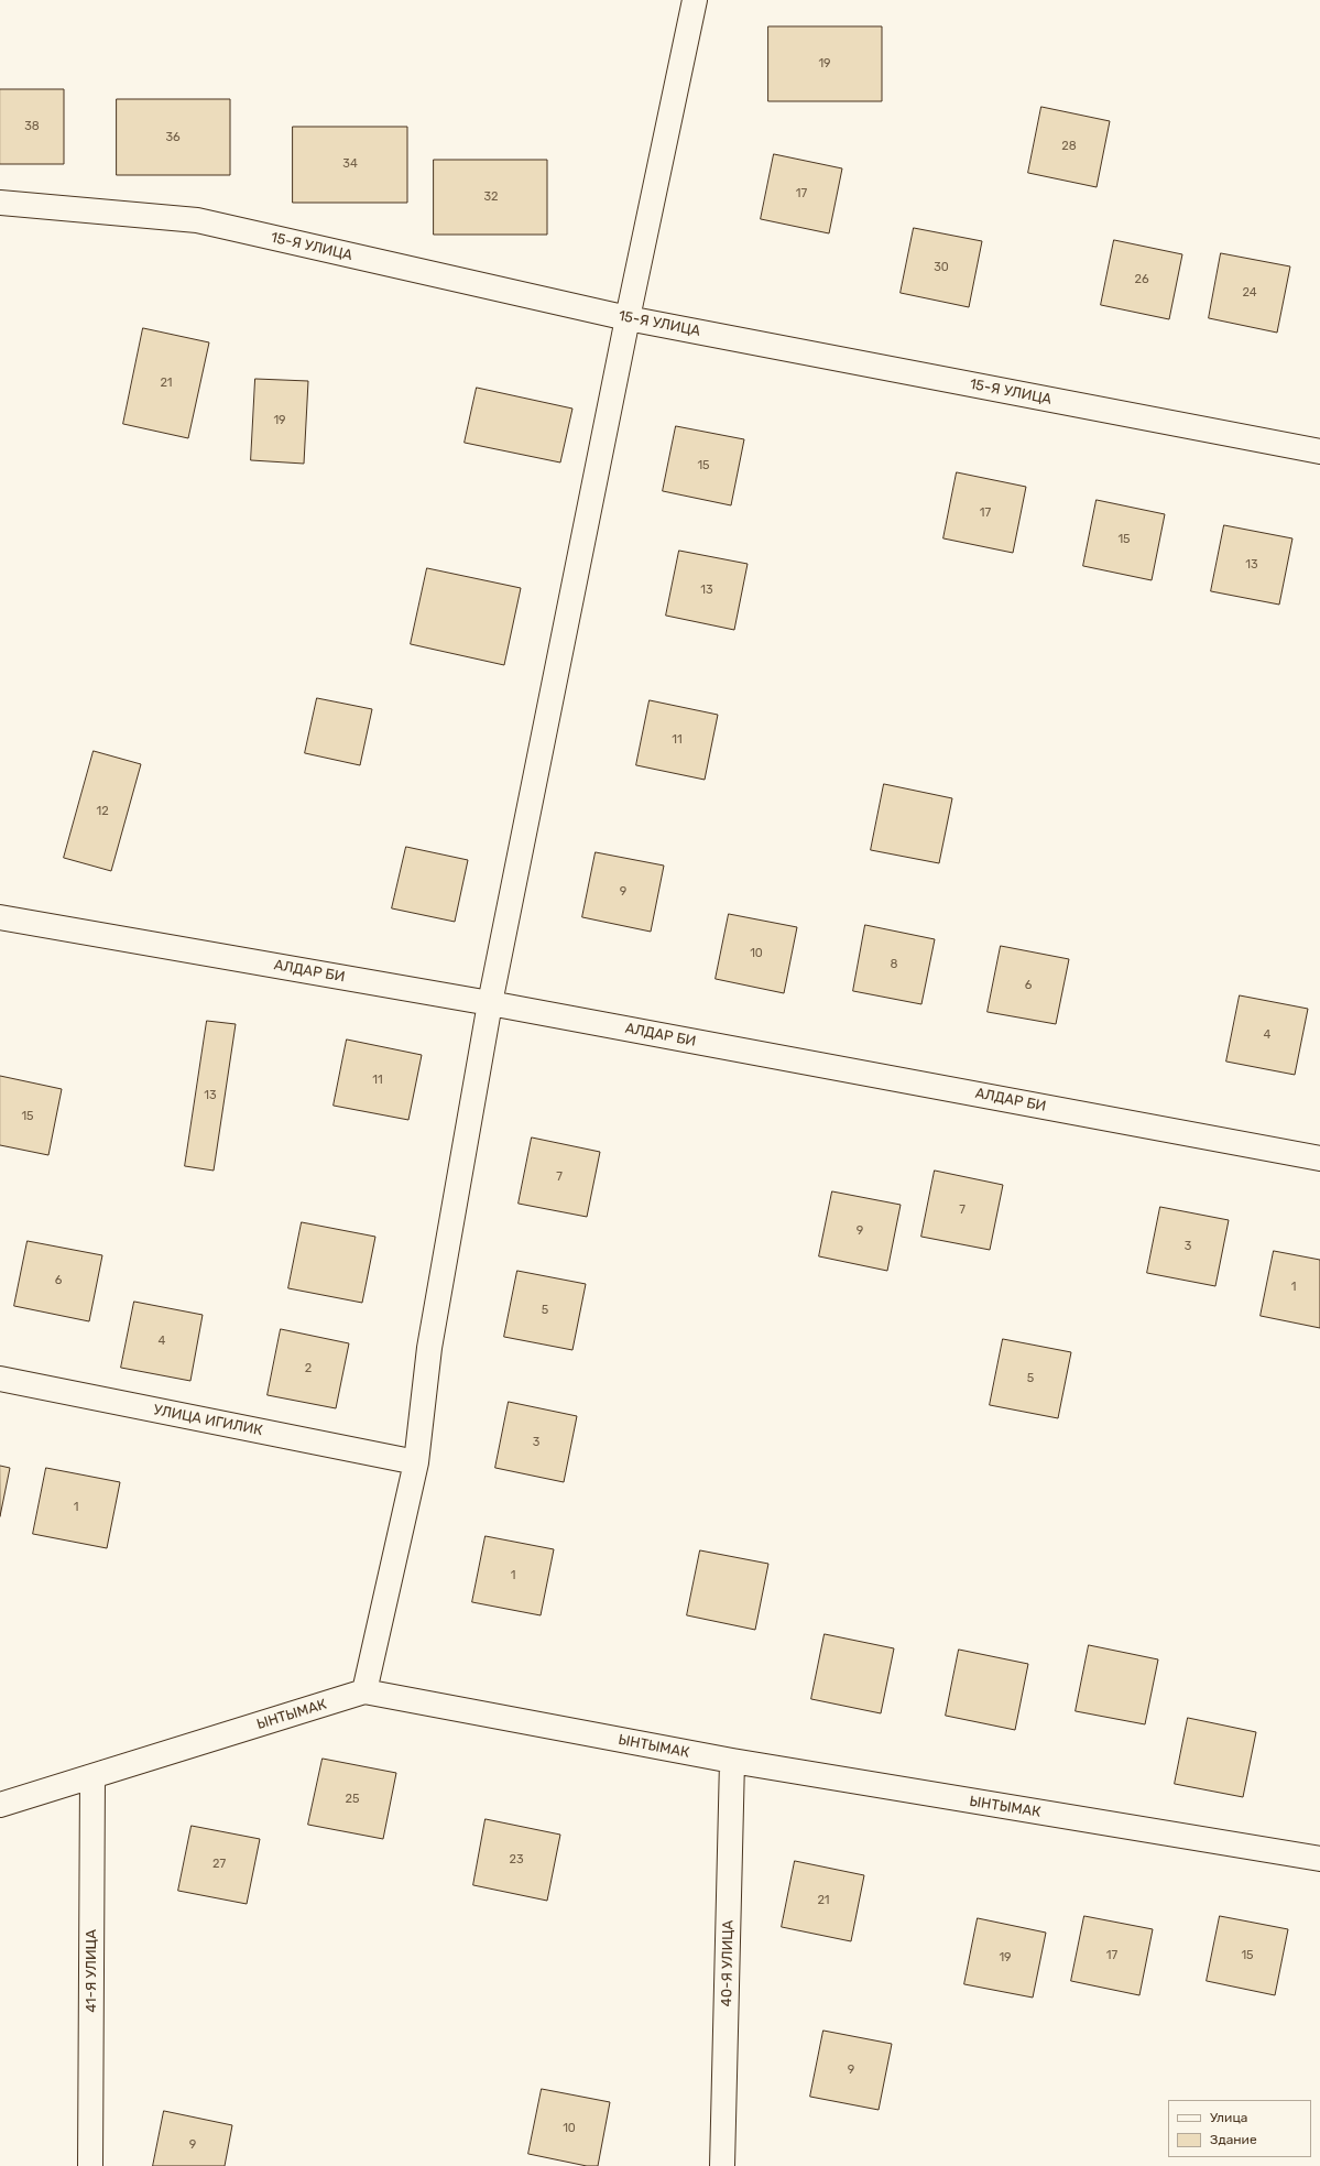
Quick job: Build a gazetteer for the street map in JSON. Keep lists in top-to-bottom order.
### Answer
{
  "streets": {
    "street": [
      "15-Я УЛИЦА",
      "АЛДАР БИ",
      "УЛИЦА ИГИЛИК",
      "ЫНТЫМАК",
      "40-Я УЛИЦА",
      "41-Я УЛИЦА"
    ]
  },
  "crossings": [
    ["ЫНТЫМАК", "40-Я УЛИЦА"],
    ["ЫНТЫМАК", "41-Я УЛИЦА"]
  ],
  "house_numbers": [
    "19",
    "38",
    "36",
    "28",
    "34",
    "17",
    "32",
    "30",
    "26",
    "24",
    "21",
    "19",
    "15",
    "17",
    "15",
    "13",
    "13",
    "11",
    "12",
    "9",
    "10",
    "8",
    "6",
    "4",
    "11",
    "13",
    "15",
    "7",
    "7",
    "9",
    "3",
    "6",
    "1",
    "5",
    "4",
    "2",
    "5",
    "3",
    "1",
    "1",
    "25",
    "23",
    "27",
    "21",
    "17",
    "15",
    "19",
    "9",
    "10",
    "9"
  ],
  "legend": ["Улица", "Здание"]
}
